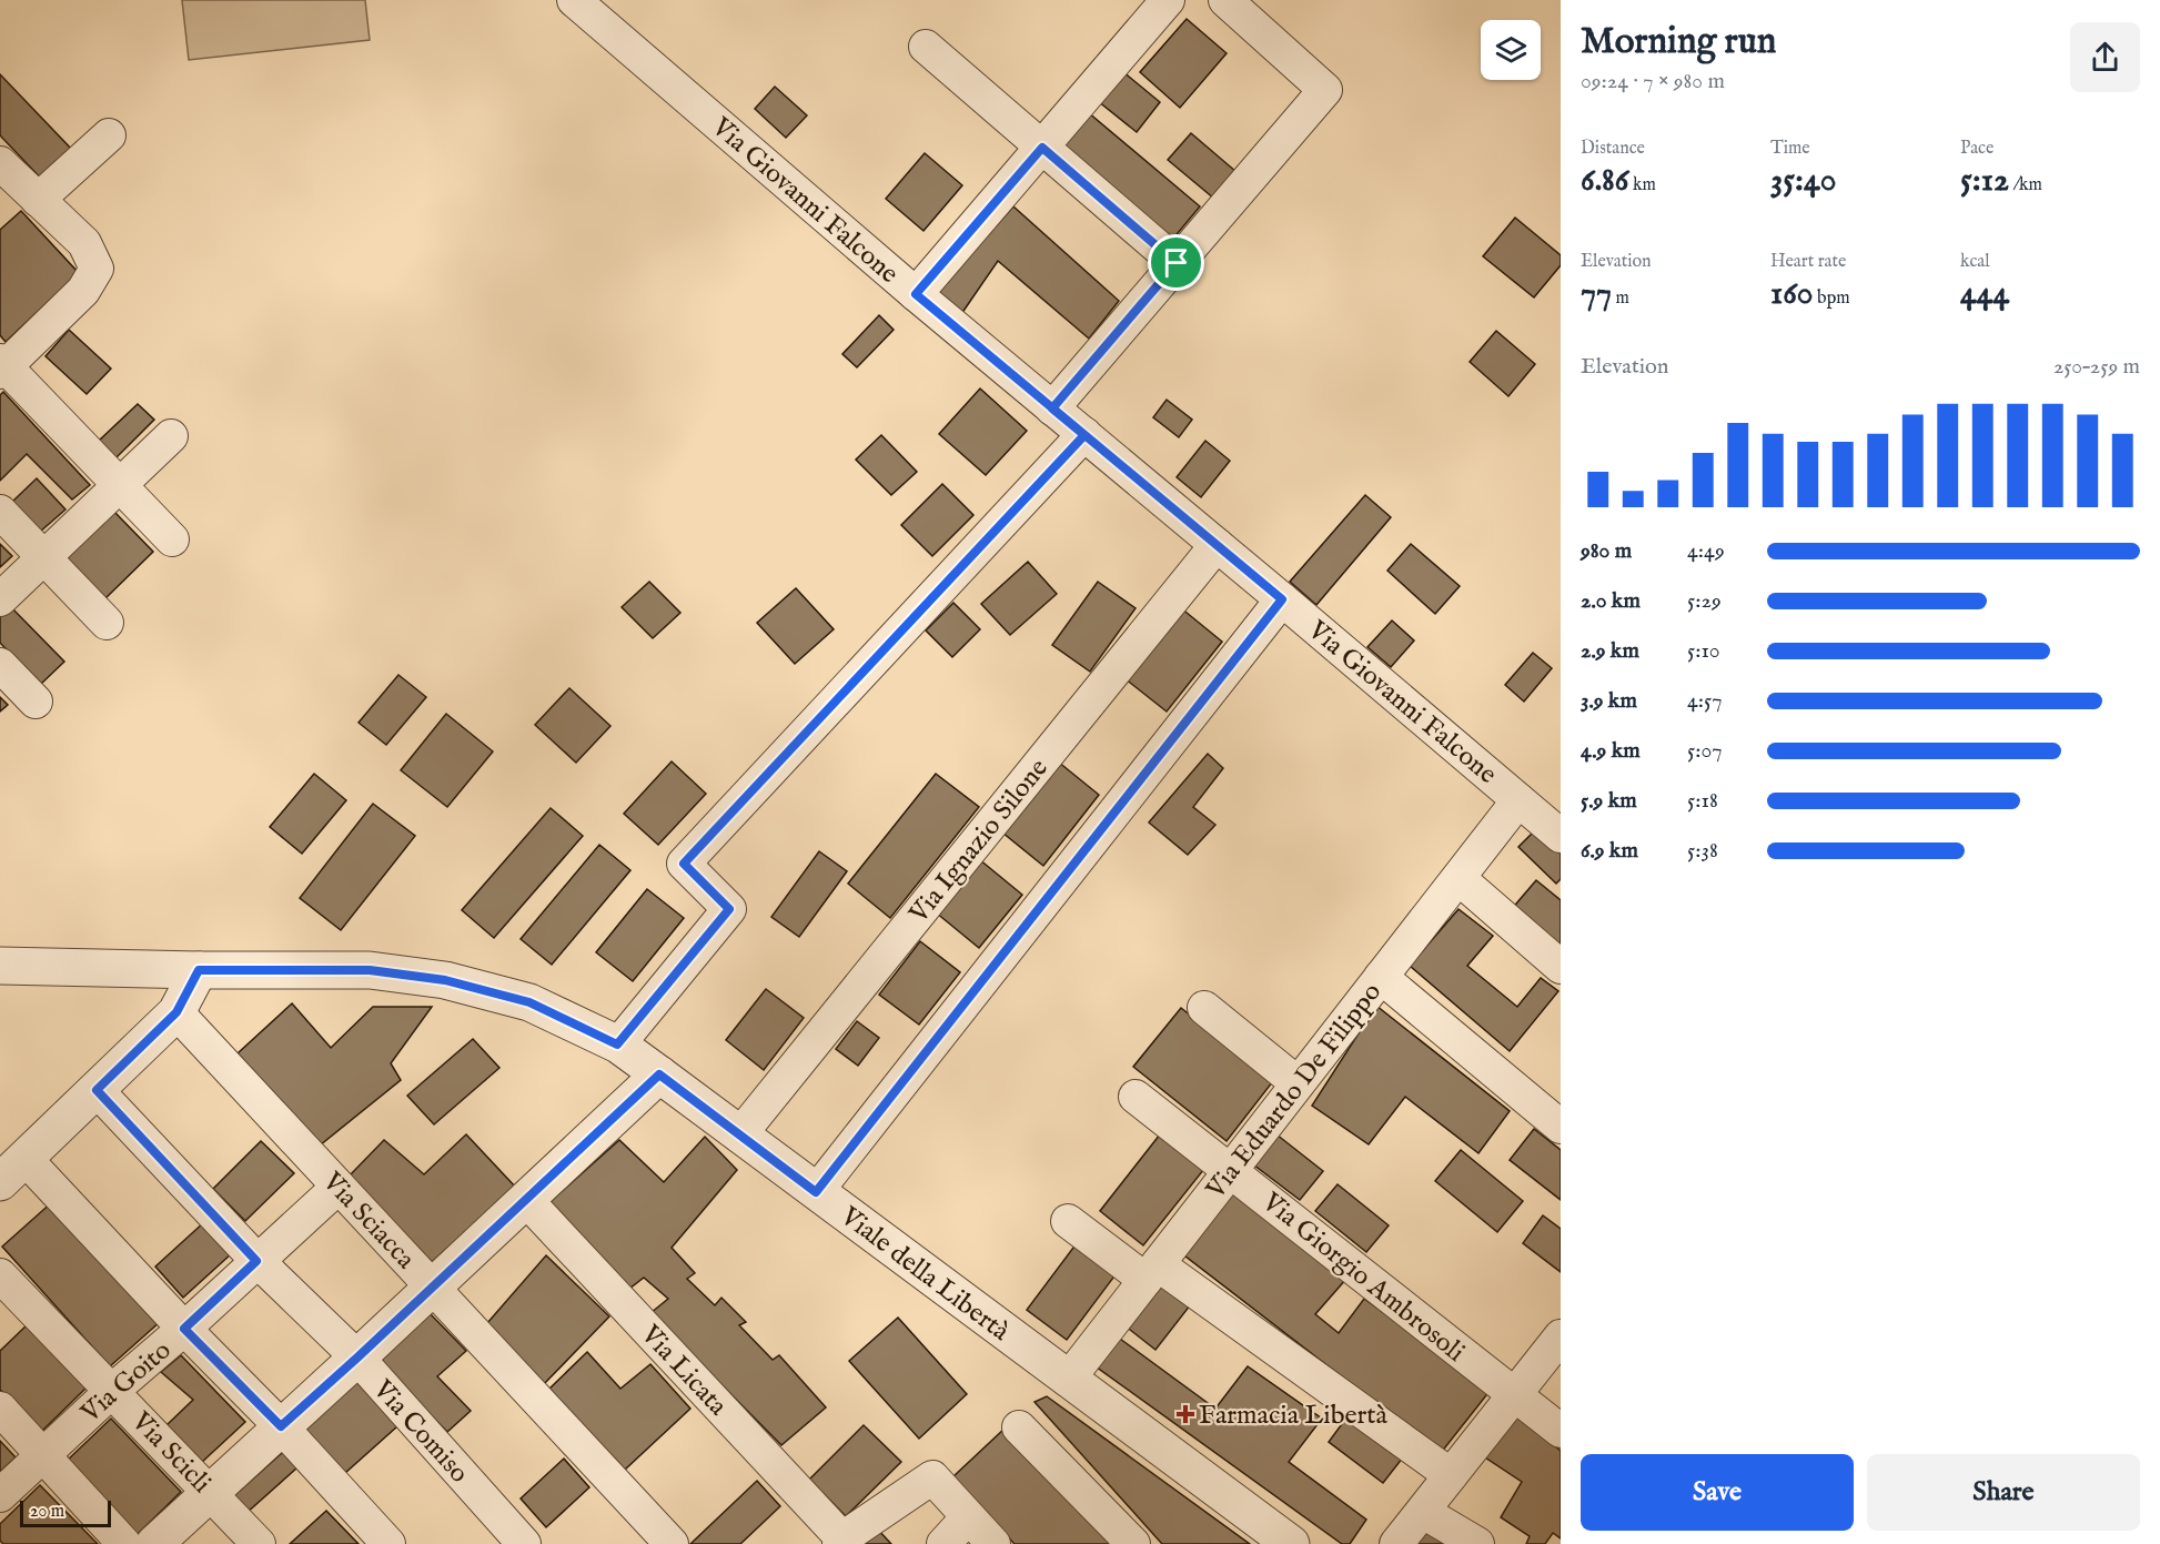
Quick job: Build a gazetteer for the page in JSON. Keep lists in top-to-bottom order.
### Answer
{
  "streets": {
    "street": [
      "Via Giovanni Falcone",
      "Via Ignazio Silone",
      "Via Eduardo De Filippo",
      "Via Sciacca",
      "Viale della Libertà",
      "Via Giorgio Ambrosoli",
      "Via Licata",
      "Via Goito",
      "Via Comiso",
      "Via Scicli"
    ]
  },
  "crossings": [
    ["Via Giovanni Falcone", "Via Ignazio Silone"],
    ["Via Giovanni Falcone", "Via Eduardo De Filippo"],
    ["Via Ignazio Silone", "Viale della Libertà"],
    ["Via Eduardo De Filippo", "Viale della Libertà"],
    ["Via Eduardo De Filippo", "Via Giorgio Ambrosoli"],
    ["Via Sciacca", "Via Goito"],
    ["Via Goito", "Via Comiso"],
    ["Via Goito", "Via Scicli"]
  ],
  "places": {
    "health": ["Farmacia Libertà"]
  },
  "scale_bar": "20 m",
  "page": {
    "heading": ["Morning run", "09:24 · 7 × 980 m"],
    "stats": [
      ["Distance", "6.86 km"],
      ["Time", "35:40"],
      ["Pace", "5:12 /km"],
      ["Elevation", "77 m"],
      ["Heart rate", "160 bpm"],
      ["kcal", "444"]
    ],
    "chart": ["Elevation", "250–259 m"],
    "list": [
      {
        "name": "980 m",
        "note": "4:49"
      },
      {
        "name": "2.0 km",
        "note": "5:29"
      },
      {
        "name": "2.9 km",
        "note": "5:10"
      },
      {
        "name": "3.9 km",
        "note": "4:57"
      },
      {
        "name": "4.9 km",
        "note": "5:07"
      },
      {
        "name": "5.9 km",
        "note": "5:18"
      },
      {
        "name": "6.9 km",
        "note": "5:38"
      }
    ],
    "buttons": ["Save", "Share"],
    "scale": "20 m"
  }
}
